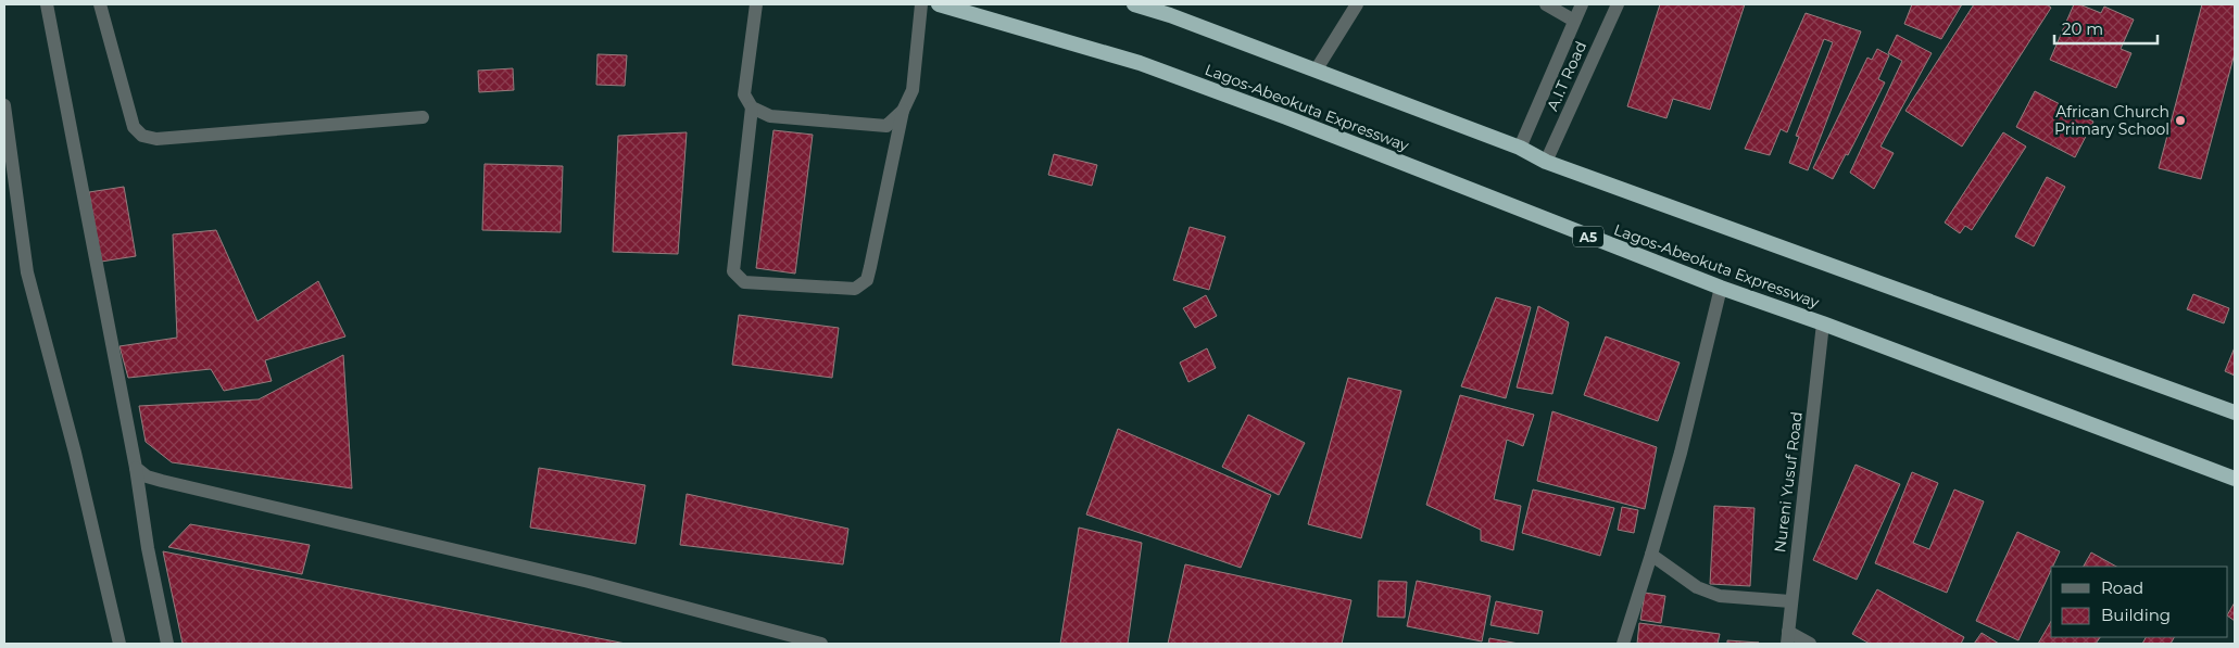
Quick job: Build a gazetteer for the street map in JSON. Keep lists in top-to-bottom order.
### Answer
{
  "streets": {
    "highway": ["Lagos-Abeokuta Expressway", "A5"],
    "street": ["A.I.T Road", "Nureni Yusuf Road"]
  },
  "crossings": [
    ["Lagos-Abeokuta Expressway", "Nureni Yusuf Road"]
  ],
  "places": ["African Church Primary School"],
  "legend": ["Road", "Building"],
  "scale_bar": "20 m"
}
